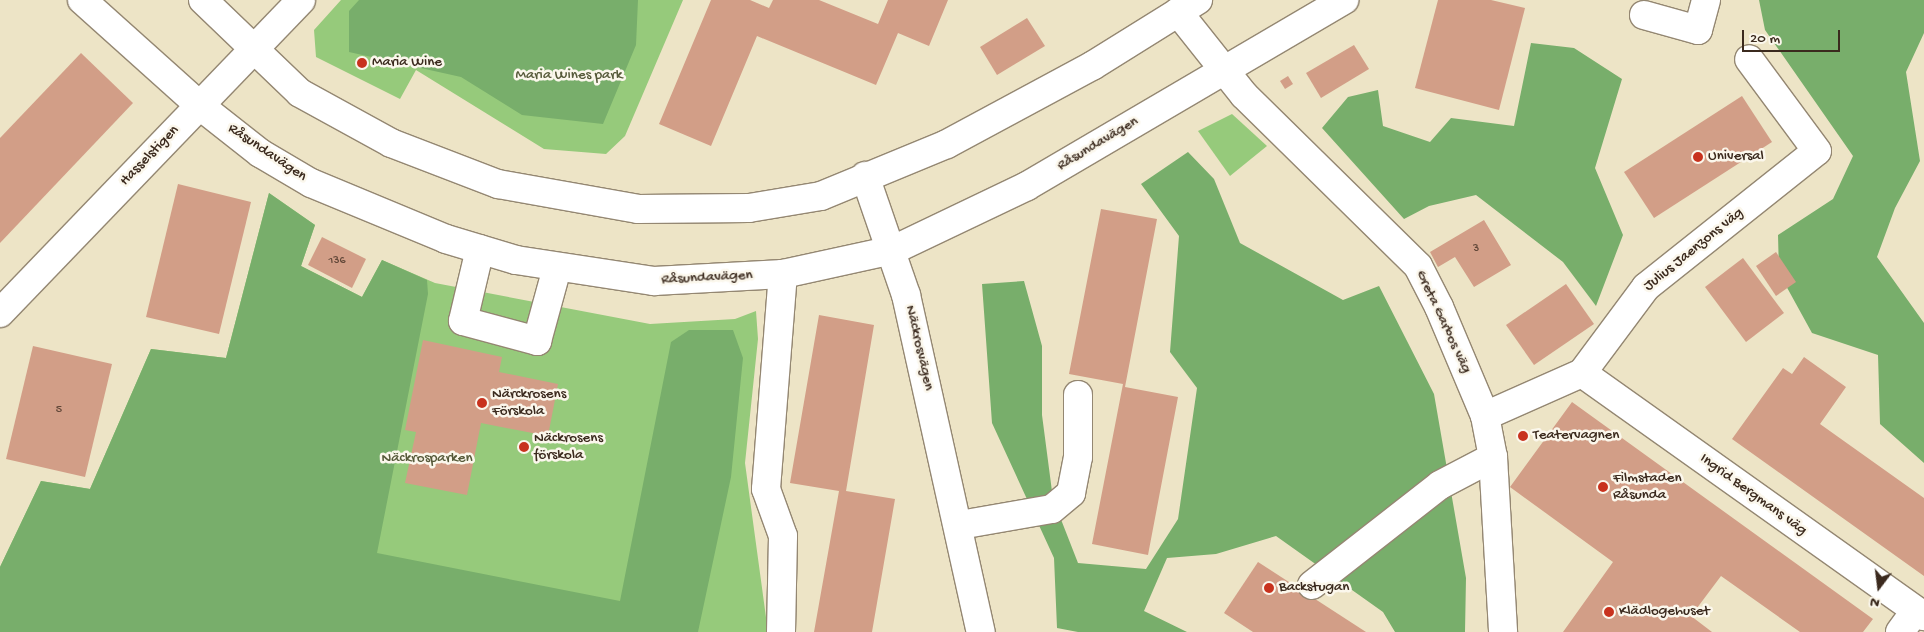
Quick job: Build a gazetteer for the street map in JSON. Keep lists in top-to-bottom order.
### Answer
{
  "streets": {
    "street": [
      "Råsundavägen",
      "Hasselstigen",
      "Julius Jaenzons väg",
      "Greta Garbos väg",
      "Näckrosvägen",
      "Ingrid Bergmans väg"
    ]
  },
  "crossings": [
    ["Råsundavägen", "Hasselstigen"],
    ["Råsundavägen", "Greta Garbos väg"],
    ["Råsundavägen", "Näckrosvägen"],
    ["Julius Jaenzons väg", "Greta Garbos väg"],
    ["Julius Jaenzons väg", "Ingrid Bergmans väg"]
  ],
  "parks": ["Maria Wines park", "Näckrosparken"],
  "places": [
    "Maria Wine",
    "Universal",
    "Närckrosens Förskola",
    "Teatervagnen",
    "Näckrosens förskola",
    "Filmstaden Råsunda",
    "Backstugan",
    "Klädlogehuset"
  ],
  "house_numbers": ["3", "136", "5"],
  "scale_bar": "20 m",
  "north": "bottom"
}
